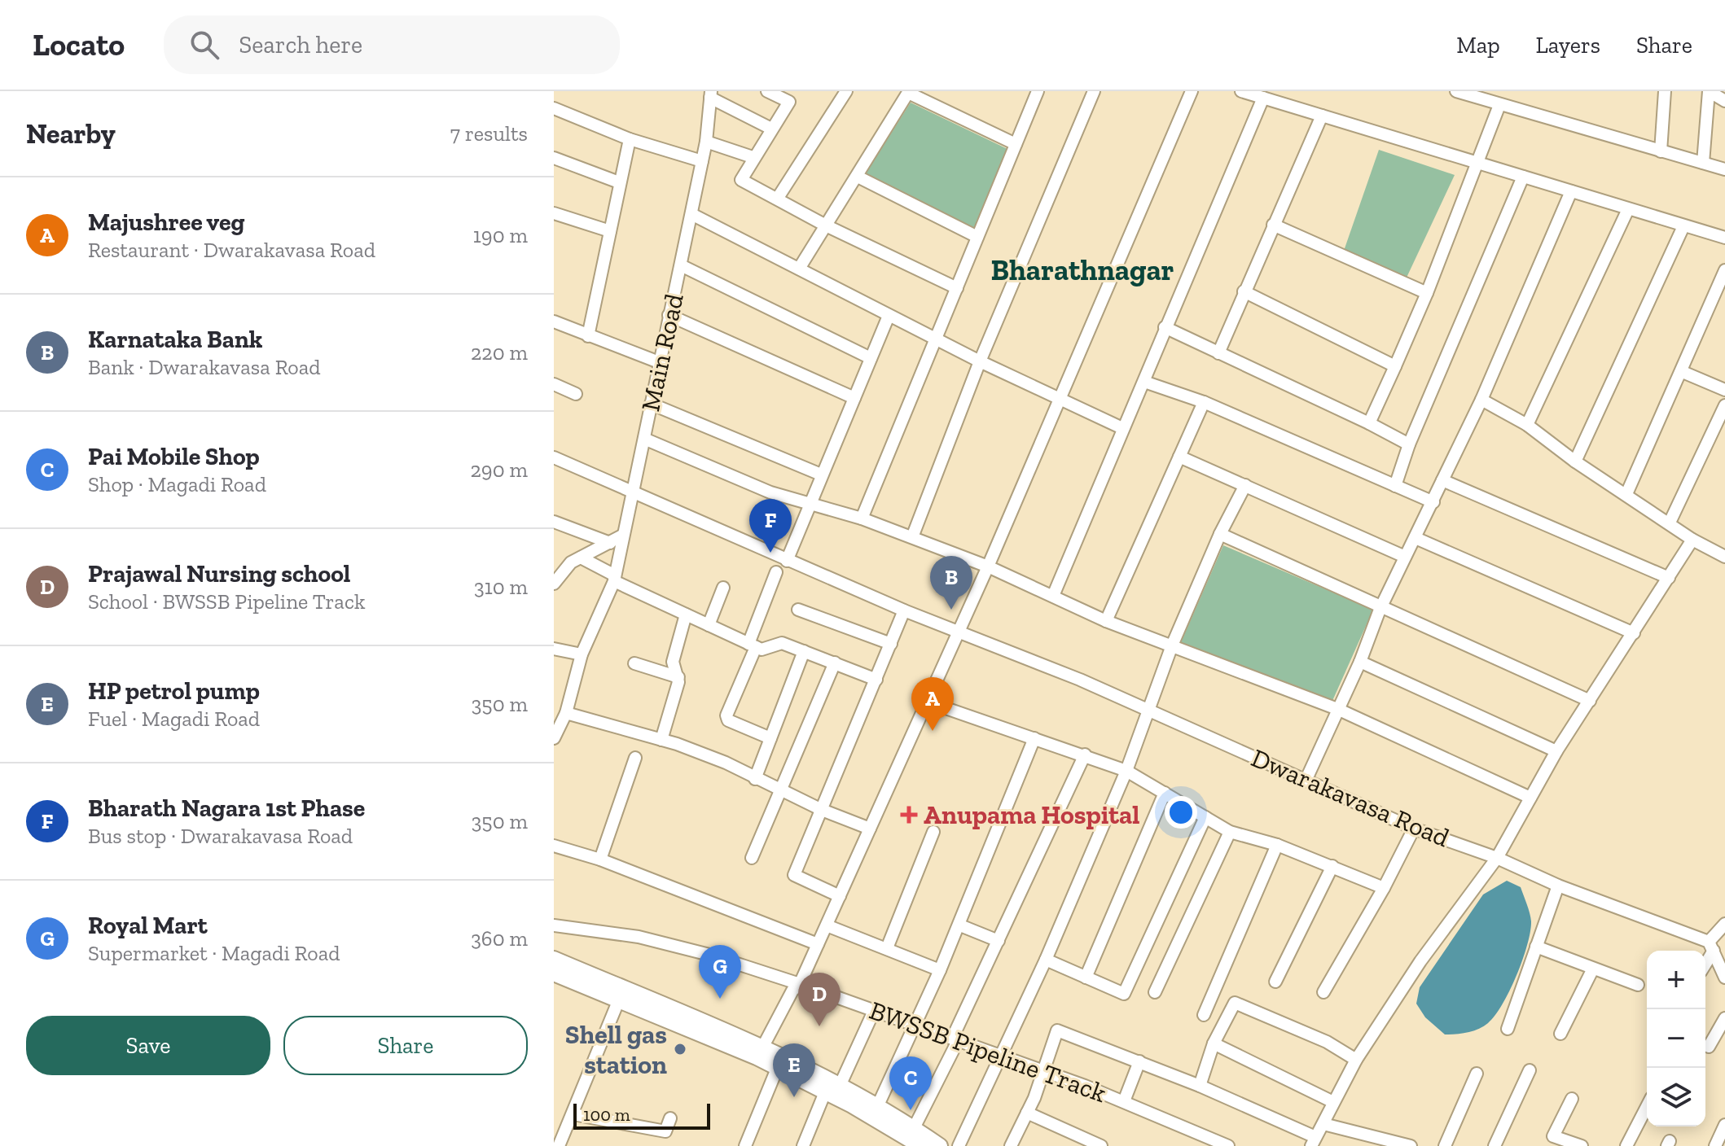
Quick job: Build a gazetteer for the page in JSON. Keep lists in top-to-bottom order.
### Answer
{
  "streets": {
    "street": ["Main Road", "Dwarakavasa Road", "BWSSB Pipeline Track"]
  },
  "crossings": [
    ["Main Road", "Dwarakavasa Road"]
  ],
  "districts": ["Bharathnagar"],
  "places": {
    "health": ["Anupama Hospital"],
    "other": ["Shell gas station"]
  },
  "scale_bar": "100 m",
  "page": {
    "header": "Locato",
    "search": "Search here",
    "nav": ["Map", "Layers", "Share"],
    "heading": ["Nearby", "7 results"],
    "list": [
      {
        "mark": "A",
        "name": "Majushree veg",
        "note": "Restaurant · Dwarakavasa Road",
        "value": "190 m"
      },
      {
        "mark": "B",
        "name": "Karnataka Bank",
        "note": "Bank · Dwarakavasa Road",
        "value": "220 m"
      },
      {
        "mark": "C",
        "name": "Pai Mobile Shop",
        "note": "Shop · Magadi Road",
        "value": "290 m"
      },
      {
        "mark": "D",
        "name": "Prajawal Nursing school",
        "note": "School · BWSSB Pipeline Track",
        "value": "310 m"
      },
      {
        "mark": "E",
        "name": "HP petrol pump",
        "note": "Fuel · Magadi Road",
        "value": "350 m"
      },
      {
        "mark": "F",
        "name": "Bharath Nagara 1st Phase",
        "note": "Bus stop · Dwarakavasa Road",
        "value": "350 m"
      },
      {
        "mark": "G",
        "name": "Royal Mart",
        "note": "Supermarket · Magadi Road",
        "value": "360 m"
      }
    ],
    "pins": [
      "F",
      "B",
      "A",
      "G",
      "D",
      "E",
      "C"
    ],
    "map_buttons": ["+", "−"],
    "buttons": ["Save", "Share"],
    "scale": "100 m"
  }
}
